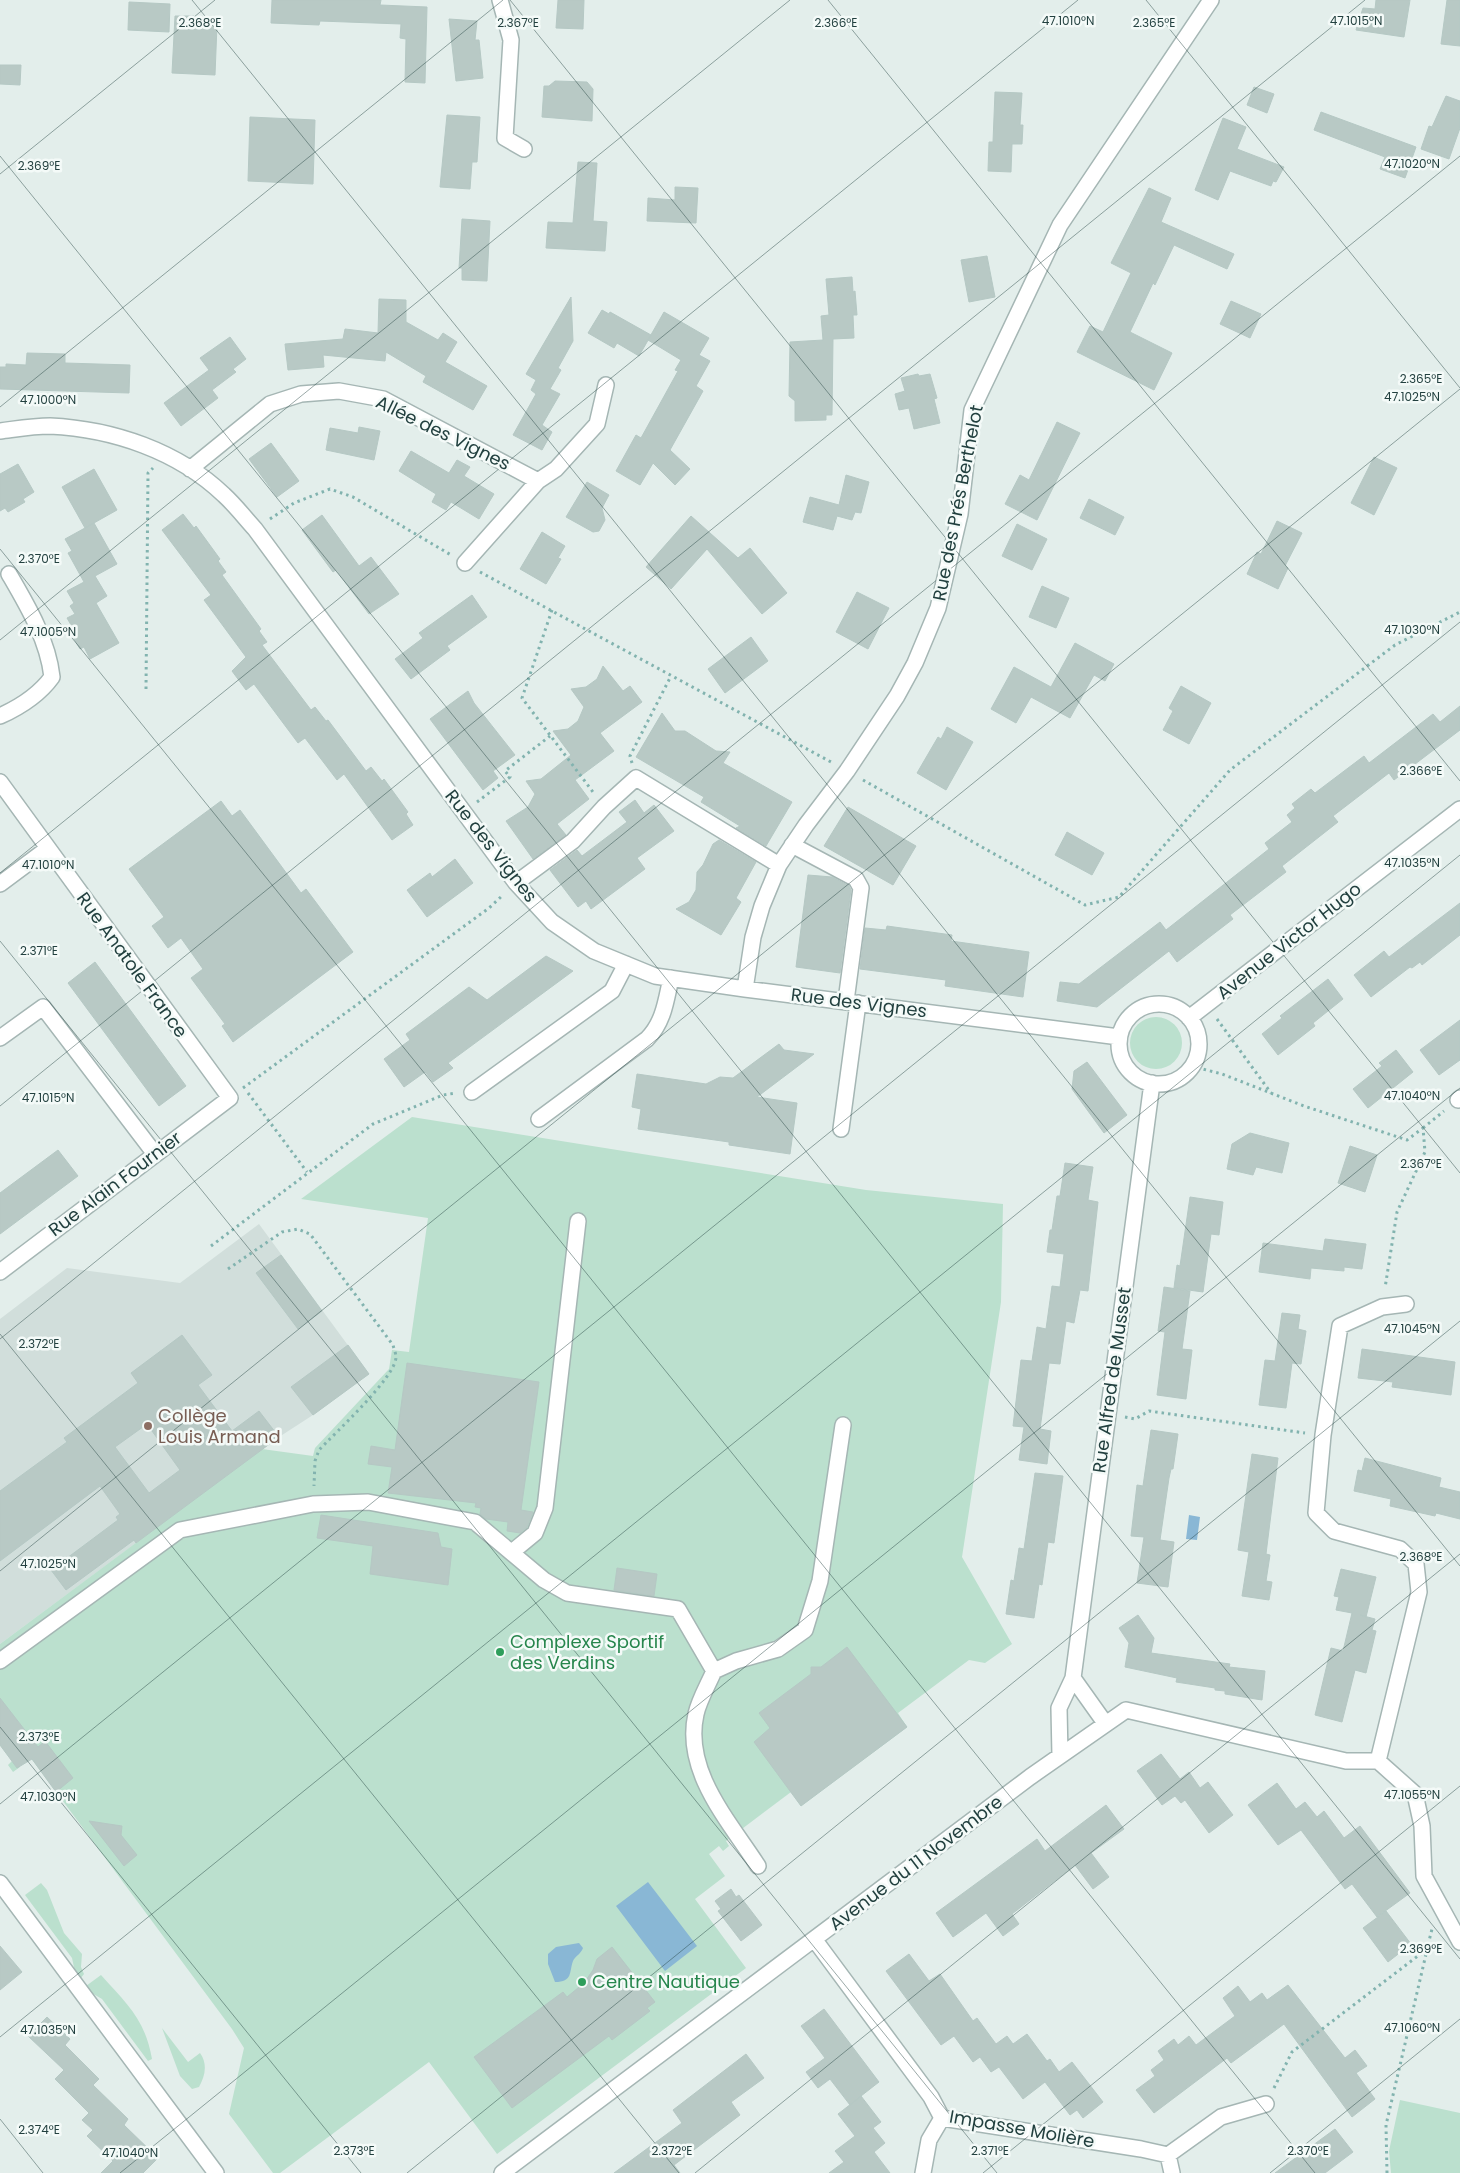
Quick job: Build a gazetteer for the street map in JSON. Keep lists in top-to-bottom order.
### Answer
{
  "streets": {
    "street": [
      "Allée des Vignes",
      "Rue des Prés Berthelot",
      "Rue des Vignes",
      "Avenue Victor Hugo",
      "Rue Anatole France",
      "Rue Alain Fournier",
      "Rue Alfred de Musset",
      "Avenue du 11 Novembre",
      "Impasse Molière"
    ]
  },
  "crossings": [
    ["Allée des Vignes", "Rue des Vignes"],
    ["Rue des Prés Berthelot", "Rue des Vignes"],
    ["Rue des Vignes", "Avenue Victor Hugo"],
    ["Rue des Vignes", "Rue Alfred de Musset"],
    ["Avenue Victor Hugo", "Rue Alfred de Musset"],
    ["Rue Anatole France", "Rue Alain Fournier"],
    ["Rue Alfred de Musset", "Avenue du 11 Novembre"],
    ["Avenue du 11 Novembre", "Impasse Molière"]
  ],
  "places": ["Collège Louis Armand", "Complexe Sportif des Verdins", "Centre Nautique"],
  "coordinates": [
    "47.1010°N",
    "47.1015°N",
    "2.368°E",
    "2.365°E",
    "2.367°E",
    "2.366°E",
    "47.1020°N",
    "2.369°E",
    "47.1025°N",
    "47.1000°N",
    "2.370°E",
    "47.1030°N",
    "47.1005°N",
    "47.1035°N",
    "2.371°E",
    "47.1040°N",
    "47.1045°N",
    "2.372°E",
    "2.373°E",
    "47.1055°N",
    "47.1060°N",
    "2.374°E"
  ]
}
